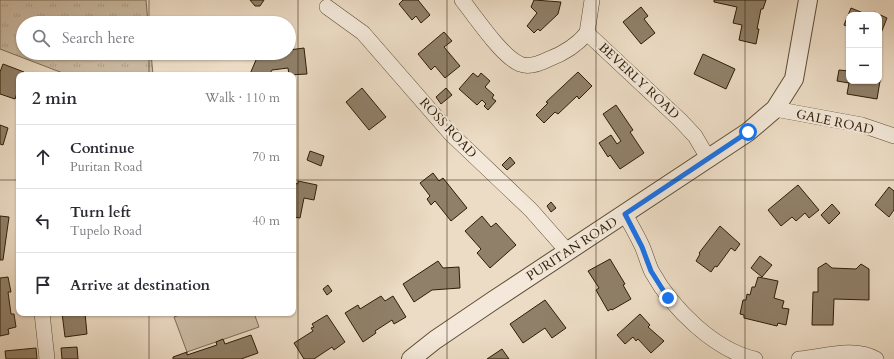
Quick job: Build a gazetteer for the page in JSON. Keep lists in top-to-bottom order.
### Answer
{
  "streets": {
    "street": [
      "BEVERLY ROAD",
      "GALE ROAD",
      "ROSS ROAD",
      "PURITAN ROAD"
    ]
  },
  "crossings": [
    ["BEVERLY ROAD", "PURITAN ROAD"],
    ["GALE ROAD", "PURITAN ROAD"],
    ["ROSS ROAD", "PURITAN ROAD"]
  ],
  "page": {
    "map_buttons": ["+", "−"],
    "search": "Search here",
    "heading": ["2 min", "Walk · 110 m"],
    "list": [
      ["Continue", "Puritan Road", "70 m"],
      ["Turn left", "Tupelo Road", "40 m"],
      "Arrive at destination"
    ]
  }
}
